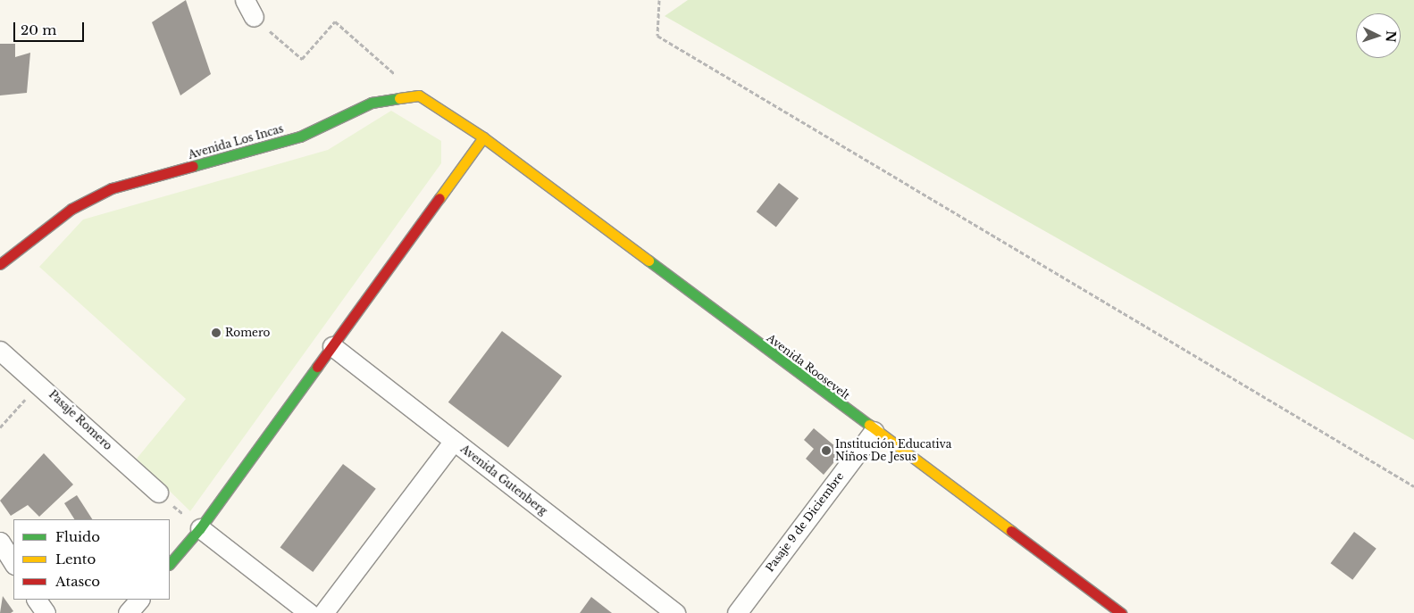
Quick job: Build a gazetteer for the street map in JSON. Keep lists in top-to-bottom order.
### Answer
{
  "streets": {
    "street": [
      "Avenida Los Incas",
      "Avenida Roosevelt",
      "Pasaje Romero",
      "Avenida Gutenberg",
      "Pasaje 9 de Diciembre"
    ]
  },
  "crossings": [
    ["Avenida Roosevelt", "Pasaje 9 de Diciembre"]
  ],
  "places": ["Romero", "Institución Educativa Niños De Jesus"],
  "legend": ["Fluido", "Lento", "Atasco"],
  "scale_bar": "20 m",
  "north": "right"
}
